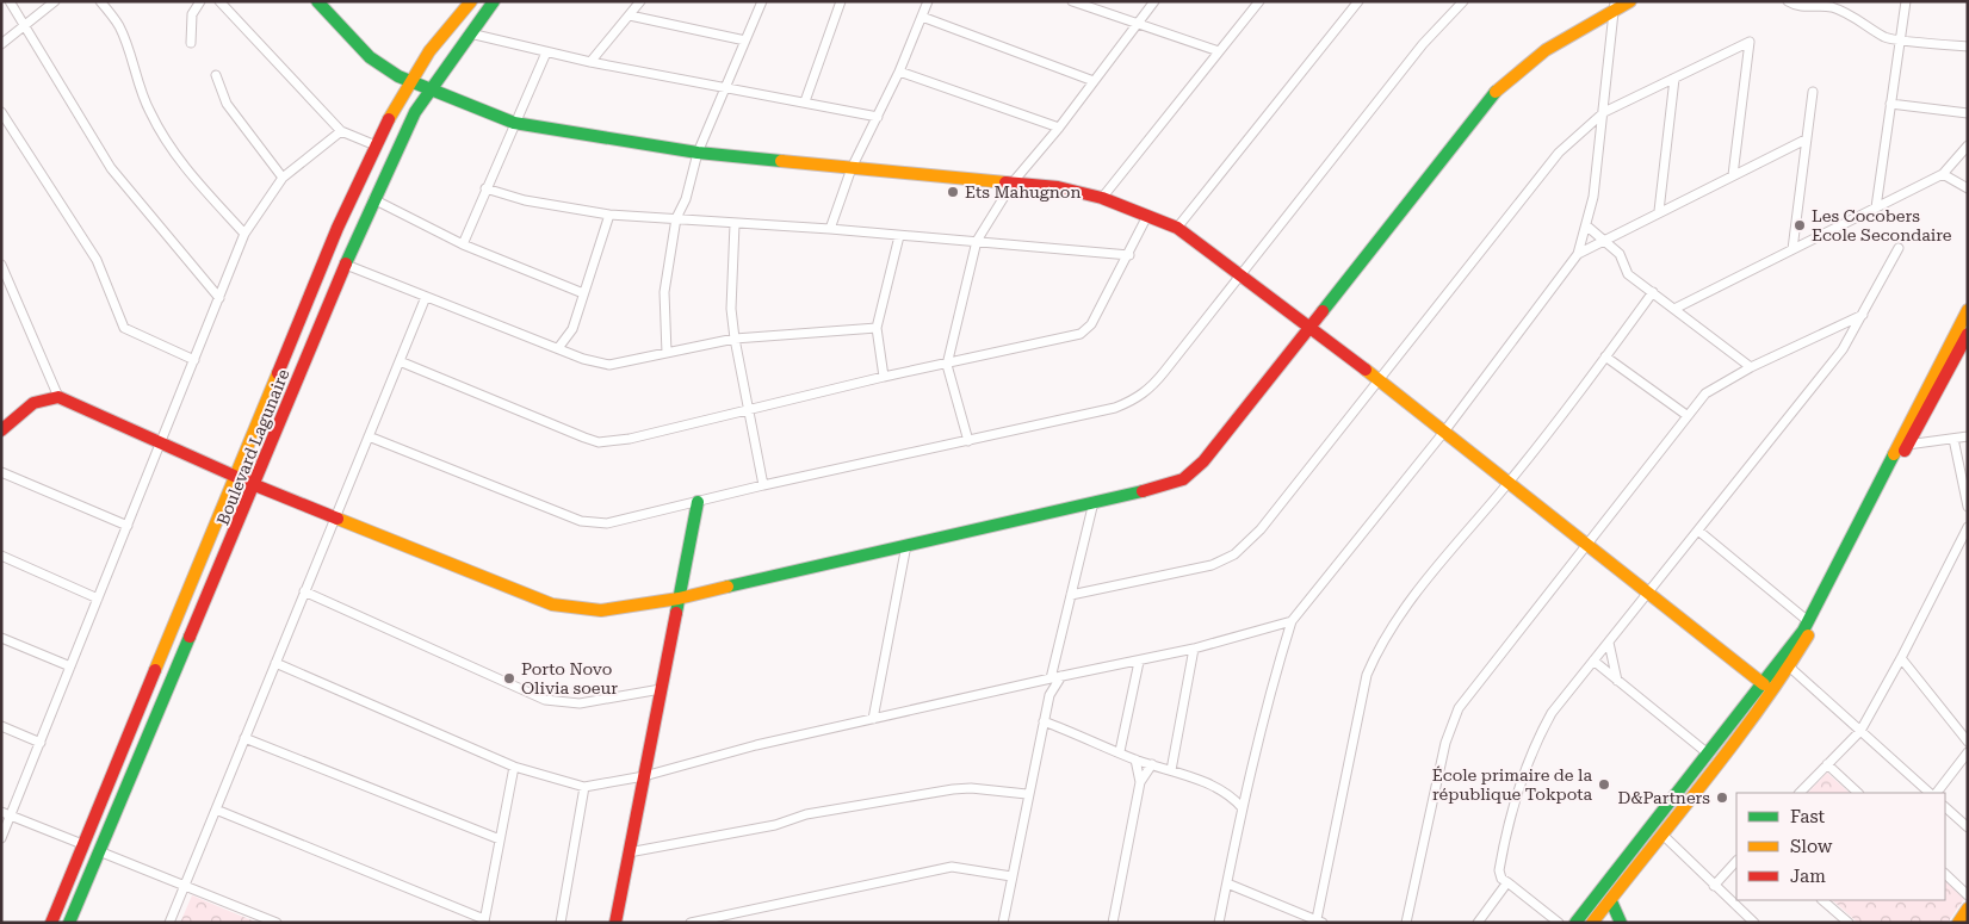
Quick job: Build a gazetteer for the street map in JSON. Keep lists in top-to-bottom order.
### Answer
{
  "streets": {
    "street": ["Boulevard Lagunaire"]
  },
  "places": [
    "Ets Mahugnon",
    "Les Cocobers Ecole Secondaire",
    "Porto Novo Olivia soeur",
    "École primaire de la république Tokpota",
    "D&Partners"
  ],
  "legend": ["Fast", "Slow", "Jam"]
}
